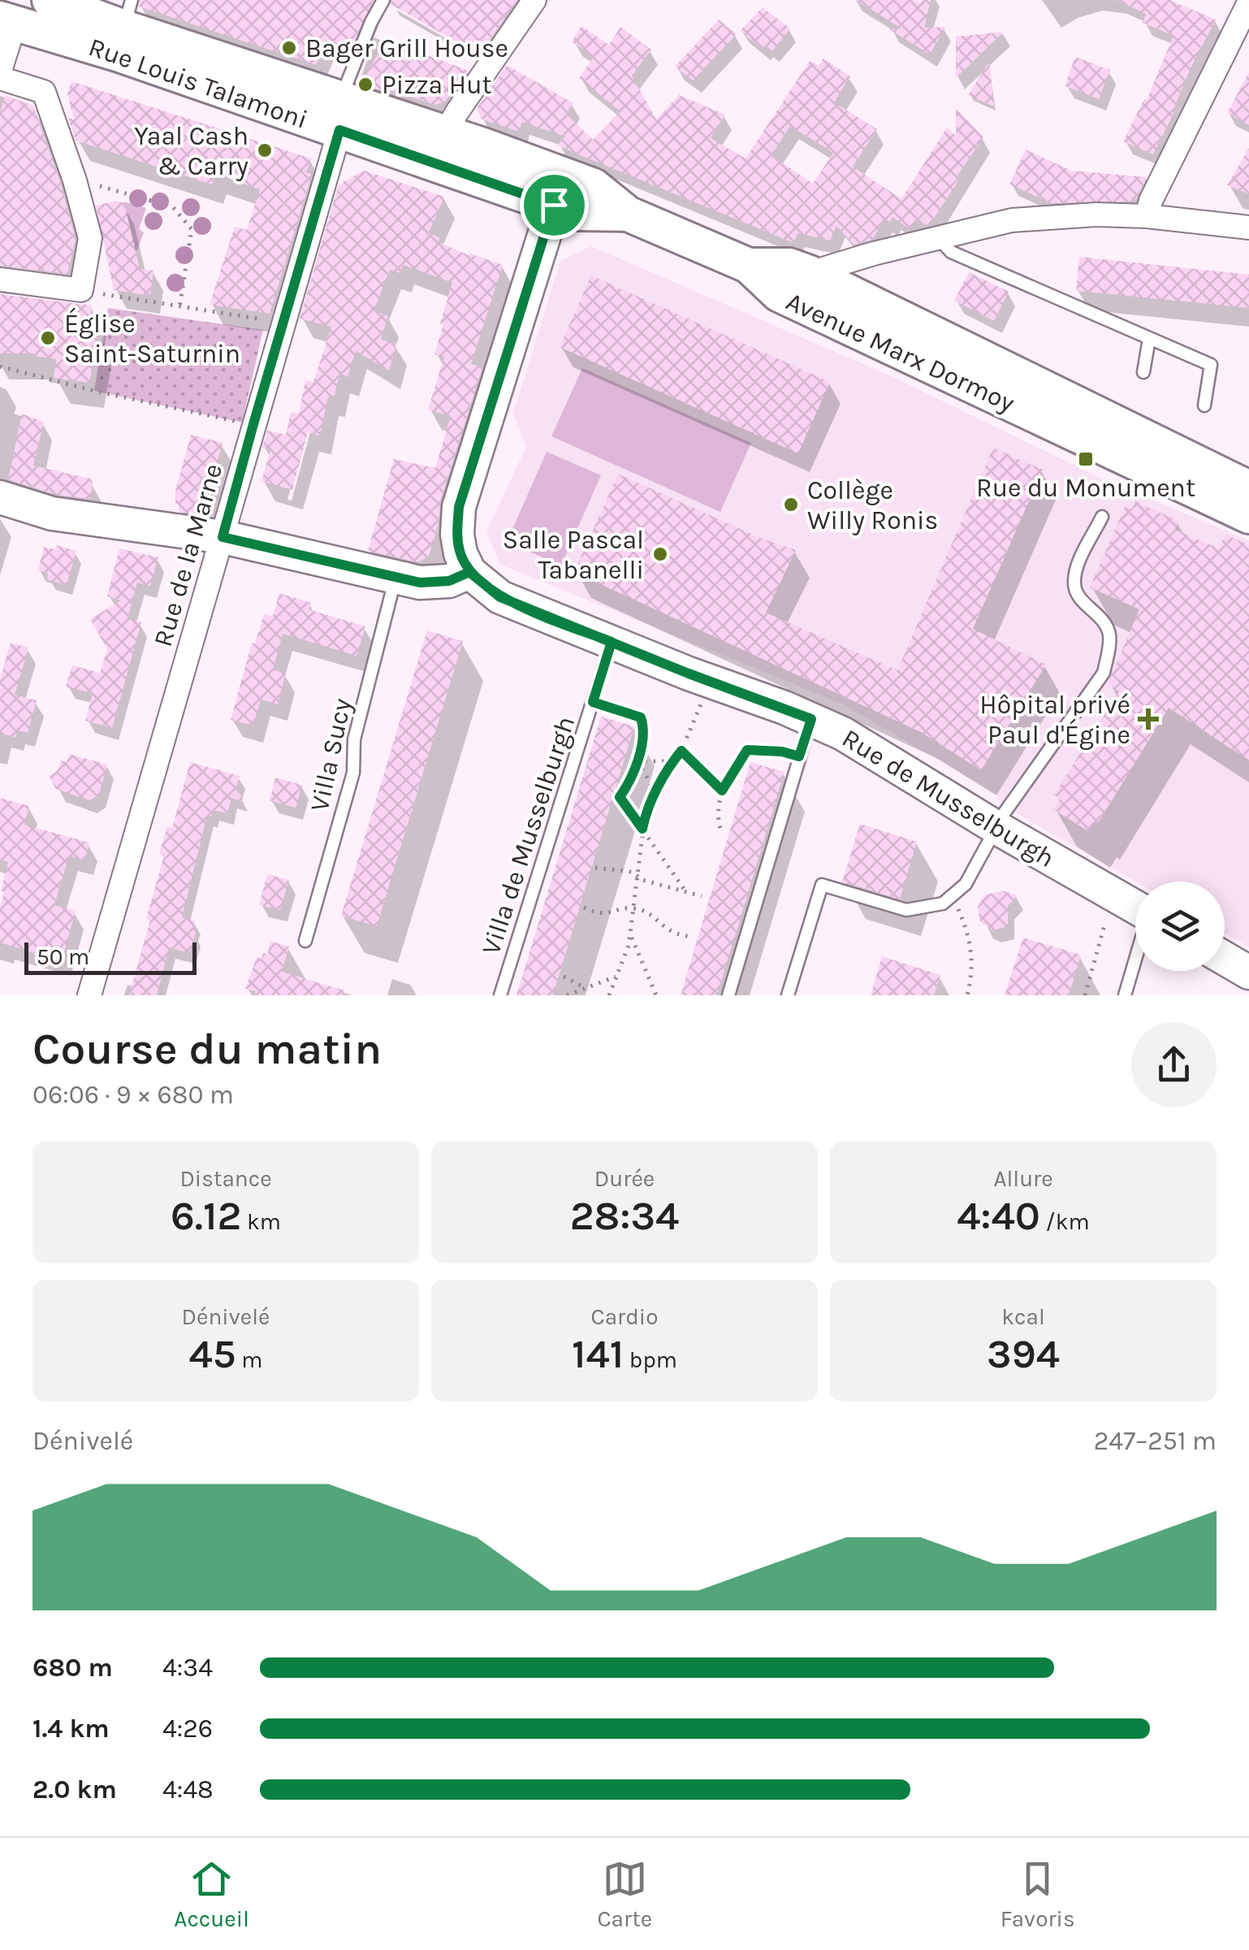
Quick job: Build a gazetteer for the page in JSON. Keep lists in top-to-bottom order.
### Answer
{
  "streets": {
    "main road": ["Rue Louis Talamoni", "Avenue Marx Dormoy"],
    "street": ["Rue de la Marne", "Rue de Musselburgh"],
    "lane": ["Villa Sucy", "Villa de Musselburgh"]
  },
  "crossings": [
    ["Rue Louis Talamoni", "Avenue Marx Dormoy"],
    ["Rue Louis Talamoni", "Rue de la Marne"],
    ["Rue de Musselburgh", "Villa de Musselburgh"]
  ],
  "places": {
    "other": [
      "Bager Grill House",
      "Pizza Hut",
      "Yaal Cash & Carry",
      "Église Saint-Saturnin",
      "Collège Willy Ronis",
      "Salle Pascal Tabanelli"
    ],
    "transit": ["Rue du Monument"],
    "health": ["Hôpital privé Paul d'Égine"]
  },
  "scale_bar": "50 m",
  "page": {
    "scale": "50 m",
    "heading": ["Course du matin", "06:06 · 9 × 680 m"],
    "stats": [
      ["Distance", "6.12 km"],
      ["Durée", "28:34"],
      ["Allure", "4:40 /km"],
      ["Dénivelé", "45 m"],
      ["Cardio", "141 bpm"],
      ["kcal", "394"]
    ],
    "chart": ["Dénivelé", "247–251 m"],
    "list": [
      {
        "name": "680 m",
        "note": "4:34"
      },
      {
        "name": "1.4 km",
        "note": "4:26"
      },
      {
        "name": "2.0 km",
        "note": "4:48"
      }
    ],
    "tabs": ["Accueil", "Carte", "Favoris"]
  }
}
